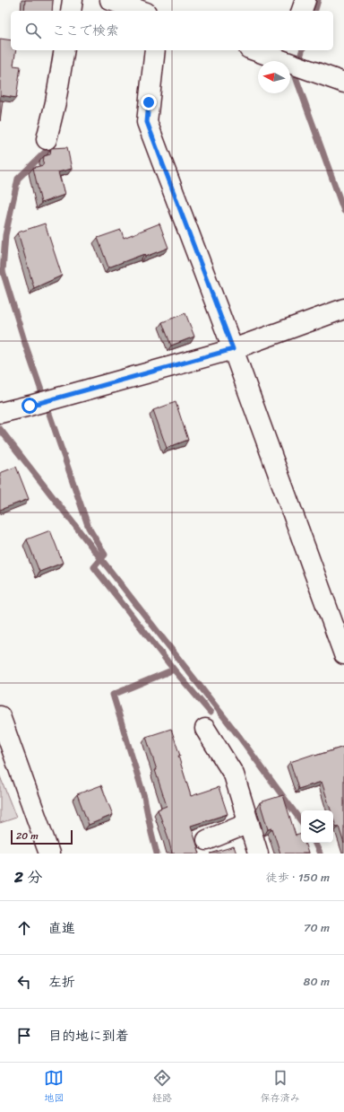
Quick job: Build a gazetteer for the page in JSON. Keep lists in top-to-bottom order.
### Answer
{
  "scale_bar": "20 m",
  "north": "left",
  "page": {
    "search": "ここで検索",
    "scale": "20 m",
    "heading": ["2 分", "徒歩 · 150 m"],
    "list": [
      ["直進", "70 m"],
      ["左折", "80 m"],
      "目的地に到着"
    ],
    "nav": ["地図", "経路", "保存済み"]
  }
}
